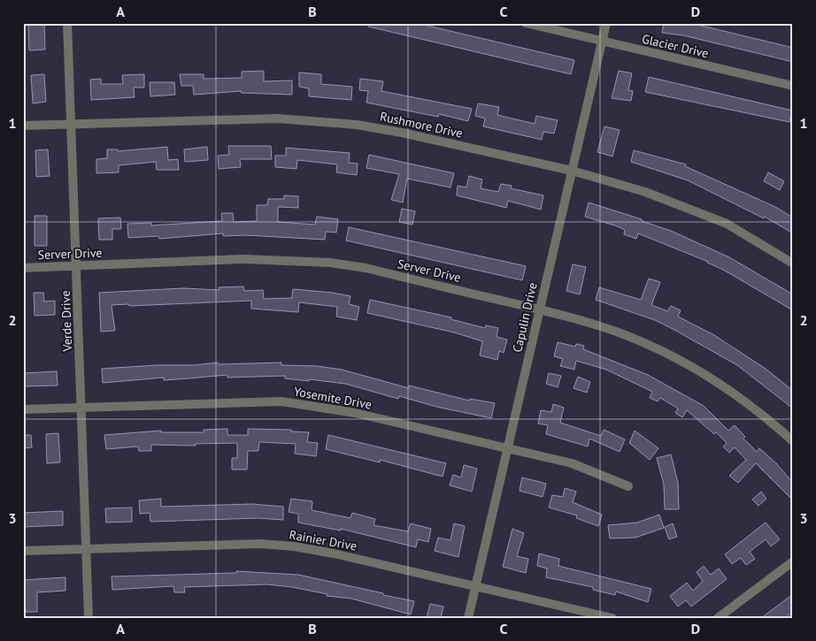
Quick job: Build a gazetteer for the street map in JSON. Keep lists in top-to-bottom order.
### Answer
{
  "streets": {
    "street": [
      "Glacier Drive",
      "Rushmore Drive",
      "Server Drive",
      "Capulin Drive",
      "Verde Drive",
      "Yosemite Drive",
      "Rainier Drive"
    ]
  },
  "crossings": [
    ["Glacier Drive", "Capulin Drive"],
    ["Rushmore Drive", "Capulin Drive"],
    ["Rushmore Drive", "Verde Drive"],
    ["Server Drive", "Capulin Drive"],
    ["Server Drive", "Verde Drive"],
    ["Capulin Drive", "Yosemite Drive"],
    ["Capulin Drive", "Rainier Drive"],
    ["Verde Drive", "Yosemite Drive"],
    ["Verde Drive", "Rainier Drive"]
  ],
  "grid": {
    "columns": [
      "A",
      "B",
      "C",
      "D"
    ],
    "rows": ["1", "2", "3"]
  }
}
